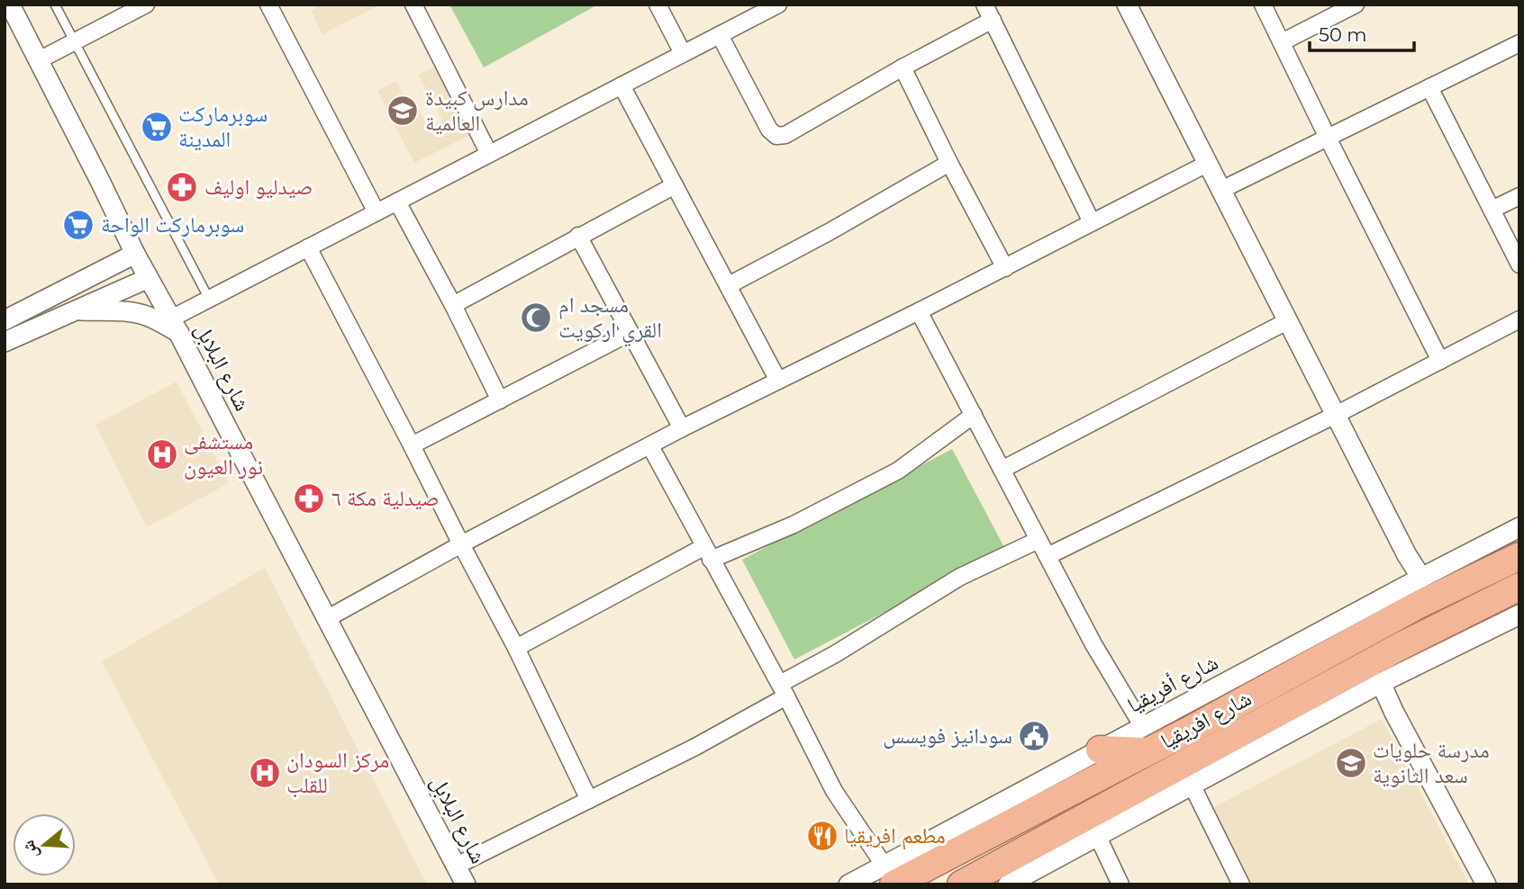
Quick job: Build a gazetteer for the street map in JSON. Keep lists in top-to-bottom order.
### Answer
{
  "streets": {
    "highway": ["شارع افريقيا"],
    "street": ["شارع البلابل", "شارع أفريقيا"]
  },
  "crossings": [
    ["شارع أفريقيا", "شارع افريقيا"]
  ],
  "places": {
    "school or university": ["مدارس كبيدة العالمية", "مدرسة حلويات سعد الثانوية"],
    "supermarket": ["سوبرماركت المدينة", "سوبرماركت الواحة"],
    "pharmacy": ["صيدليو اوليف", "صيدلية مكة ٦"],
    "mosque": ["مسجد ام القري اركويت"],
    "hospital": ["مستشفى نور العيون", "مركز السودان للقلب"],
    "public building": ["سودانيز فويسس"],
    "restaurant": ["مطعم افريقيا"]
  },
  "scale_bar": "50 m",
  "north": "left"
}
